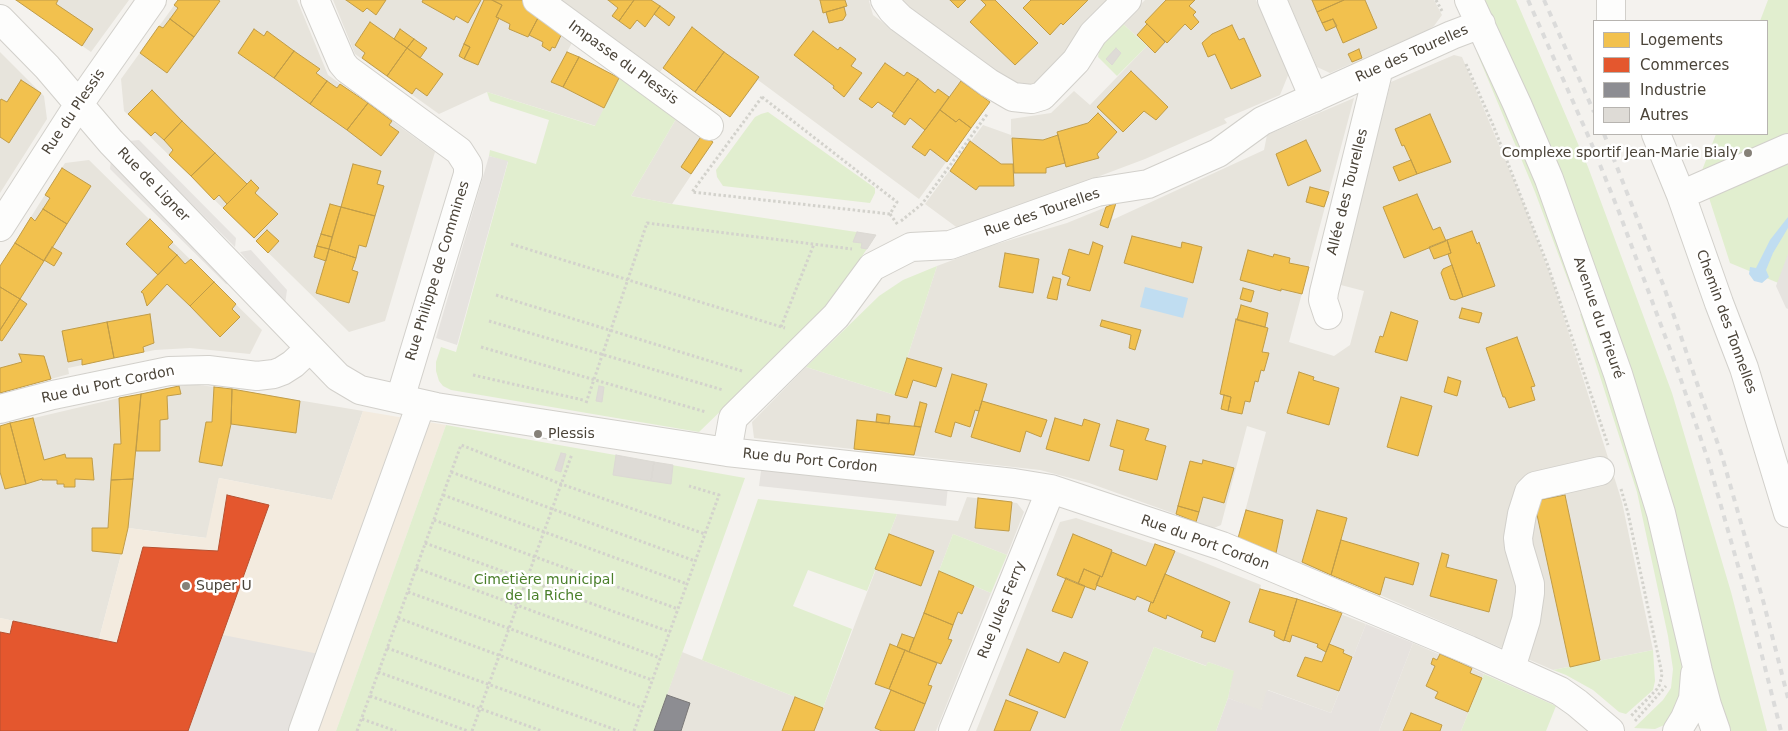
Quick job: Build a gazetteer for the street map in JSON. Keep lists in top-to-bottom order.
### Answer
{
  "streets": {
    "street": [
      "Rue des Tourelles",
      "Impasse du Plessis",
      "Rue du Plessis",
      "Rue de Ligner",
      "Allée des Tourelles",
      "Rue Philippe de Commines",
      "Avenue du Prieuré",
      "Chemin des Tonnelles",
      "Rue du Port Cordon",
      "Rue Jules Ferry"
    ]
  },
  "crossings": [
    ["Rue des Tourelles", "Allée des Tourelles"],
    ["Rue des Tourelles", "Avenue du Prieuré"],
    ["Rue des Tourelles", "Rue du Port Cordon"],
    ["Rue du Plessis", "Rue de Ligner"],
    ["Rue de Ligner", "Rue du Port Cordon"],
    ["Rue Philippe de Commines", "Rue du Port Cordon"],
    ["Rue du Port Cordon", "Rue Jules Ferry"]
  ],
  "parks": ["Cimetière municipal de la Riche"],
  "places": ["Complexe sportif Jean-Marie Bialy", "Plessis", "Super U"],
  "legend": [
    "Logements",
    "Commerces",
    "Industrie",
    "Autres"
  ]
}
